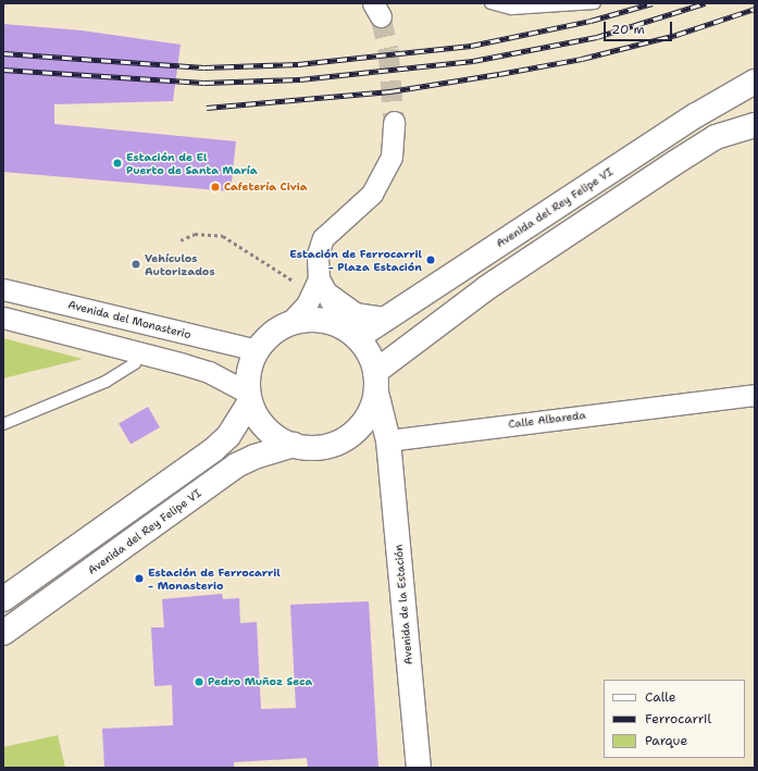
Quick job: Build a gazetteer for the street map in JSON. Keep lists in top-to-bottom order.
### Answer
{
  "streets": {
    "main road": ["Avenida del Rey Felipe VI", "Avenida de la Estación"],
    "street": ["Avenida del Monasterio", "Calle Albareda"]
  },
  "crossings": [
    ["Avenida del Rey Felipe VI", "Avenida del Monasterio"],
    ["Calle Albareda", "Avenida de la Estación"]
  ],
  "places": [
    "Estación de El Puerto de Santa María",
    "Cafetería Civia",
    "Estación de Ferrocarril - Plaza Estación",
    "Vehículos Autorizados",
    "Estación de Ferrocarril - Monasterio",
    "Pedro Muñoz Seca"
  ],
  "legend": ["Calle", "Ferrocarril", "Parque"],
  "scale_bar": "20 m"
}
